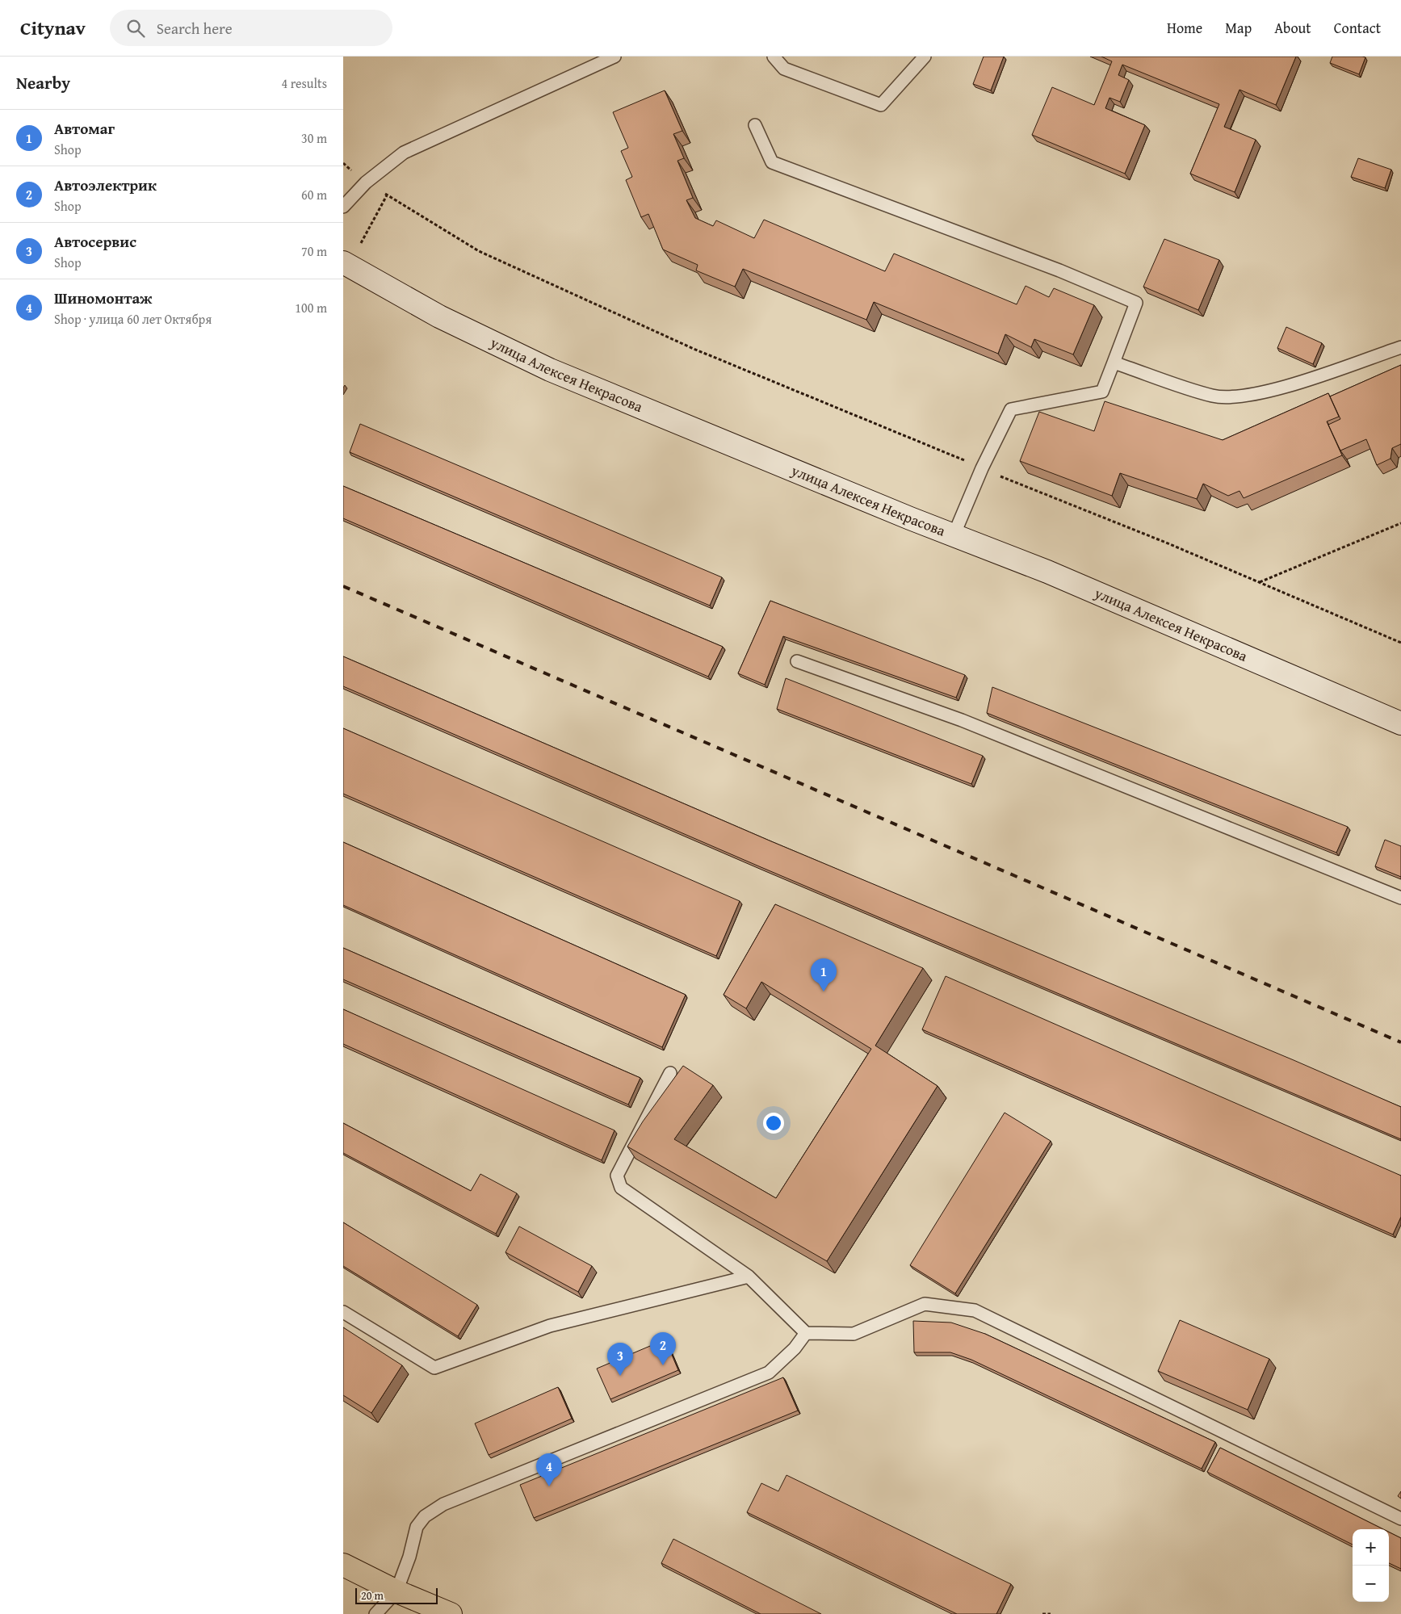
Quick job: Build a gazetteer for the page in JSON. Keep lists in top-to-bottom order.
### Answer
{
  "streets": {
    "street": ["улица Алексея Некрасова"]
  },
  "scale_bar": "20 m",
  "page": {
    "header": "Citynav",
    "search": "Search here",
    "nav": [
      "Home",
      "Map",
      "About",
      "Contact"
    ],
    "heading": ["Nearby", "4 results"],
    "list": [
      {
        "mark": "1",
        "name": "Автомаг",
        "note": "Shop",
        "value": "30 m"
      },
      {
        "mark": "2",
        "name": "Автоэлектрик",
        "note": "Shop",
        "value": "60 m"
      },
      {
        "mark": "3",
        "name": "Автосервис",
        "note": "Shop",
        "value": "70 m"
      },
      {
        "mark": "4",
        "name": "Шиномонтаж",
        "note": "Shop · улица 60 лет Октября",
        "value": "100 m"
      }
    ],
    "pins": [
      "1",
      "2",
      "3",
      "4"
    ],
    "map_buttons": ["+", "−"],
    "scale": "20 m"
  }
}
